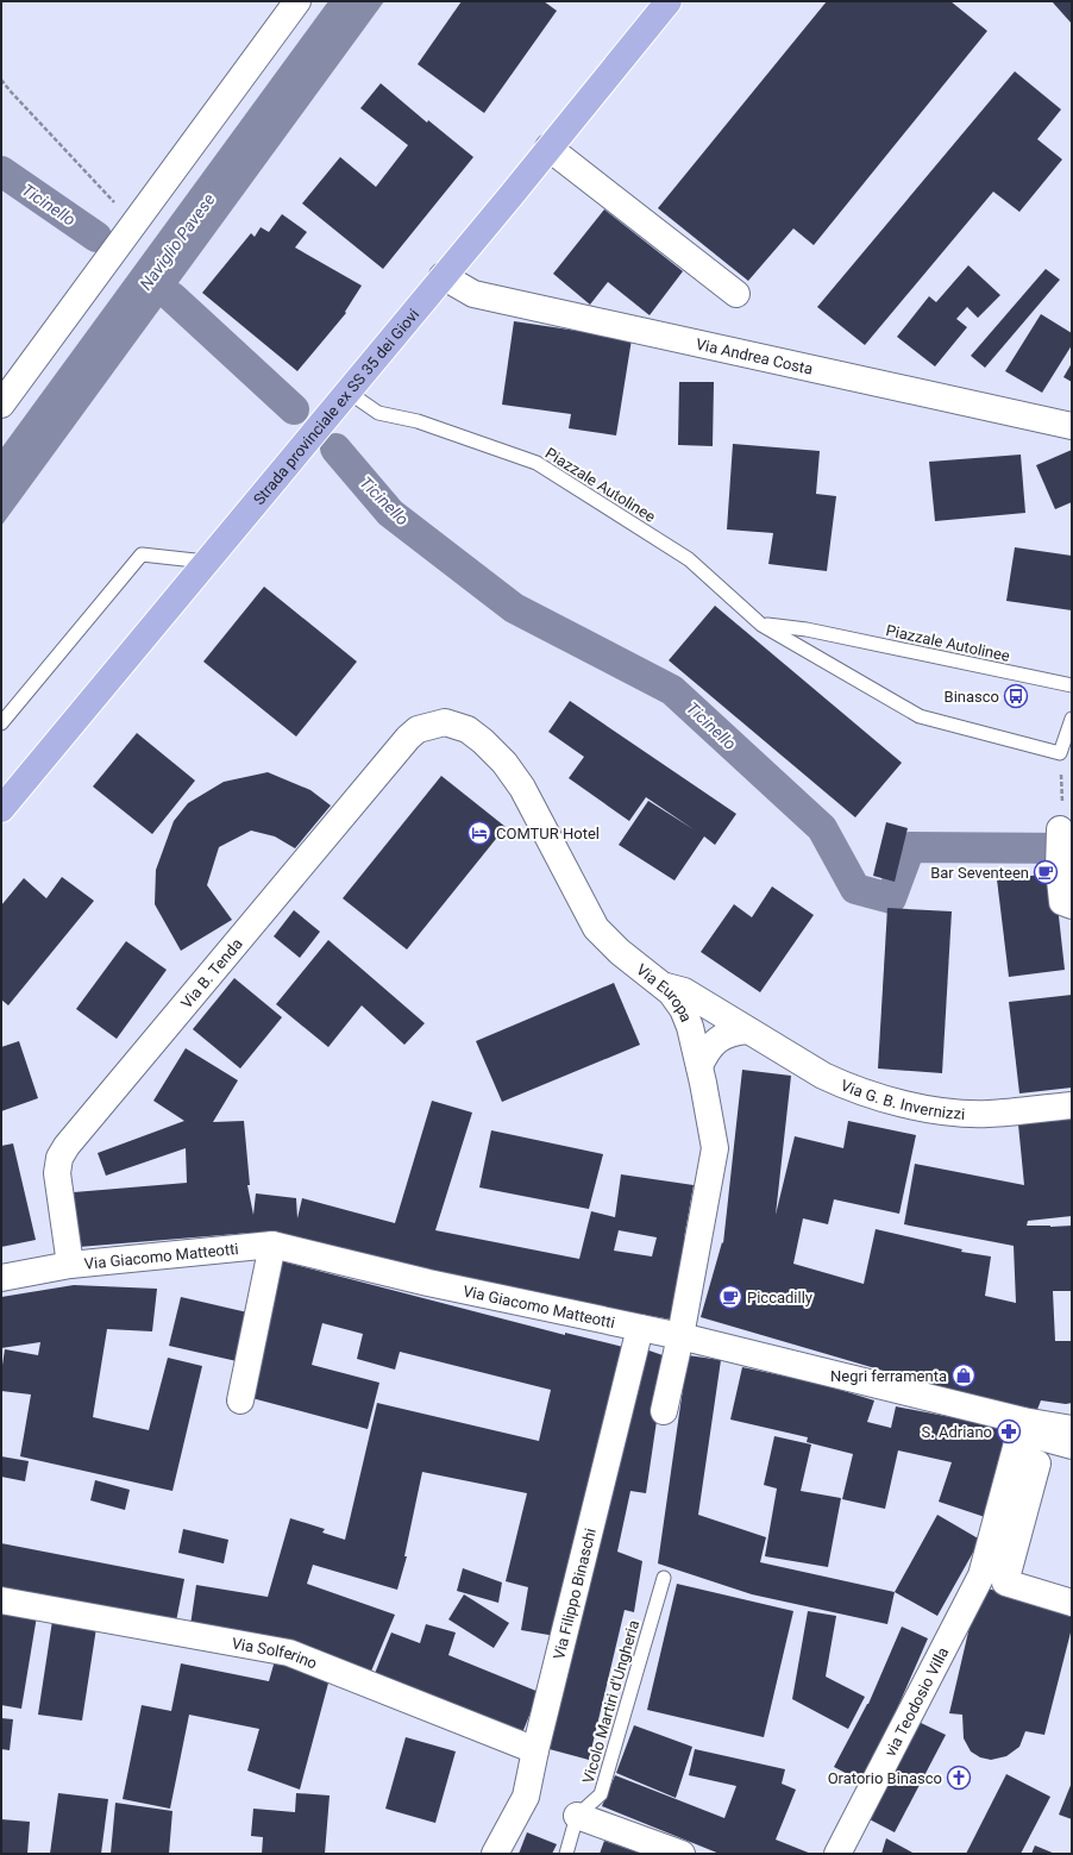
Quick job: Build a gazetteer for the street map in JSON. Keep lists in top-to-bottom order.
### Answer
{
  "streets": {
    "main road": ["Strada provinciale ex SS 35 dei Giovi"],
    "street": [
      "Via Andrea Costa",
      "Via B. Tenda",
      "Via Europa",
      "Via G. B. Invernizzi",
      "Via Giacomo Matteotti",
      "Via Filippo Binaschi",
      "Via Solferino",
      "via Teodosio Villa"
    ],
    "lane": ["Piazzale Autolinee", "Vicolo Martiri d'Ungheria"]
  },
  "crossings": [
    ["Via Andrea Costa", "Strada provinciale ex SS 35 dei Giovi"],
    ["Strada provinciale ex SS 35 dei Giovi", "Piazzale Autolinee"],
    ["Via B. Tenda", "Via Europa"],
    ["Via B. Tenda", "Via Giacomo Matteotti"],
    ["Via Europa", "Via G. B. Invernizzi"],
    ["Via Europa", "Via Giacomo Matteotti"],
    ["Via Giacomo Matteotti", "Via Filippo Binaschi"],
    ["Via Giacomo Matteotti", "via Teodosio Villa"],
    ["Via Filippo Binaschi", "Via Solferino"]
  ],
  "water": ["Ticinello", "Naviglio Pavese"],
  "places": {
    "bus stop": ["Binasco"],
    "hotel": ["COMTUR Hotel"],
    "cafe": ["Bar Seventeen", "Piccadilly"],
    "shop": ["Negri ferramenta"],
    "pharmacy": ["S. Adriano"],
    "church": ["Oratorio Binasco"]
  }
}
